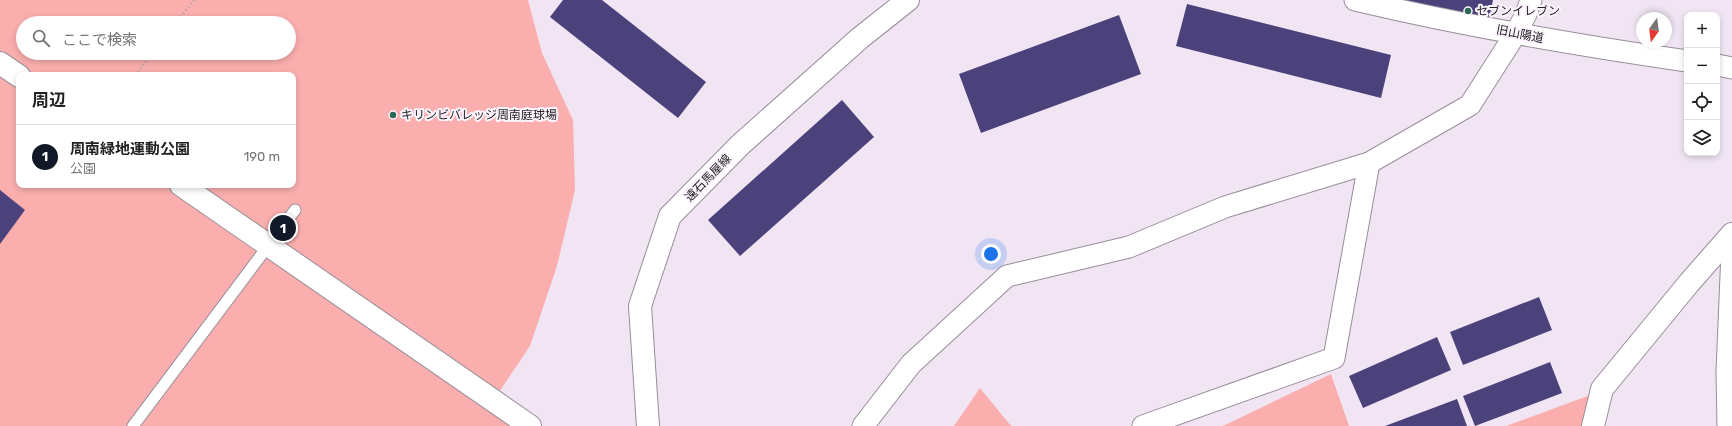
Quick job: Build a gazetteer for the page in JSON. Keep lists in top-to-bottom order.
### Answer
{
  "streets": {
    "street": ["旧山陽道", "遠石馬屋線"]
  },
  "places": ["セブンイレブン", "キリンビバレッジ周南庭球場"],
  "north": "bottom",
  "page": {
    "map_buttons": ["+", "−"],
    "search": "ここで検索",
    "heading": "周辺",
    "list": [
      {
        "mark": "1",
        "name": "周南緑地運動公園",
        "note": "公園",
        "value": "190 m"
      }
    ],
    "pins": "1"
  }
}
